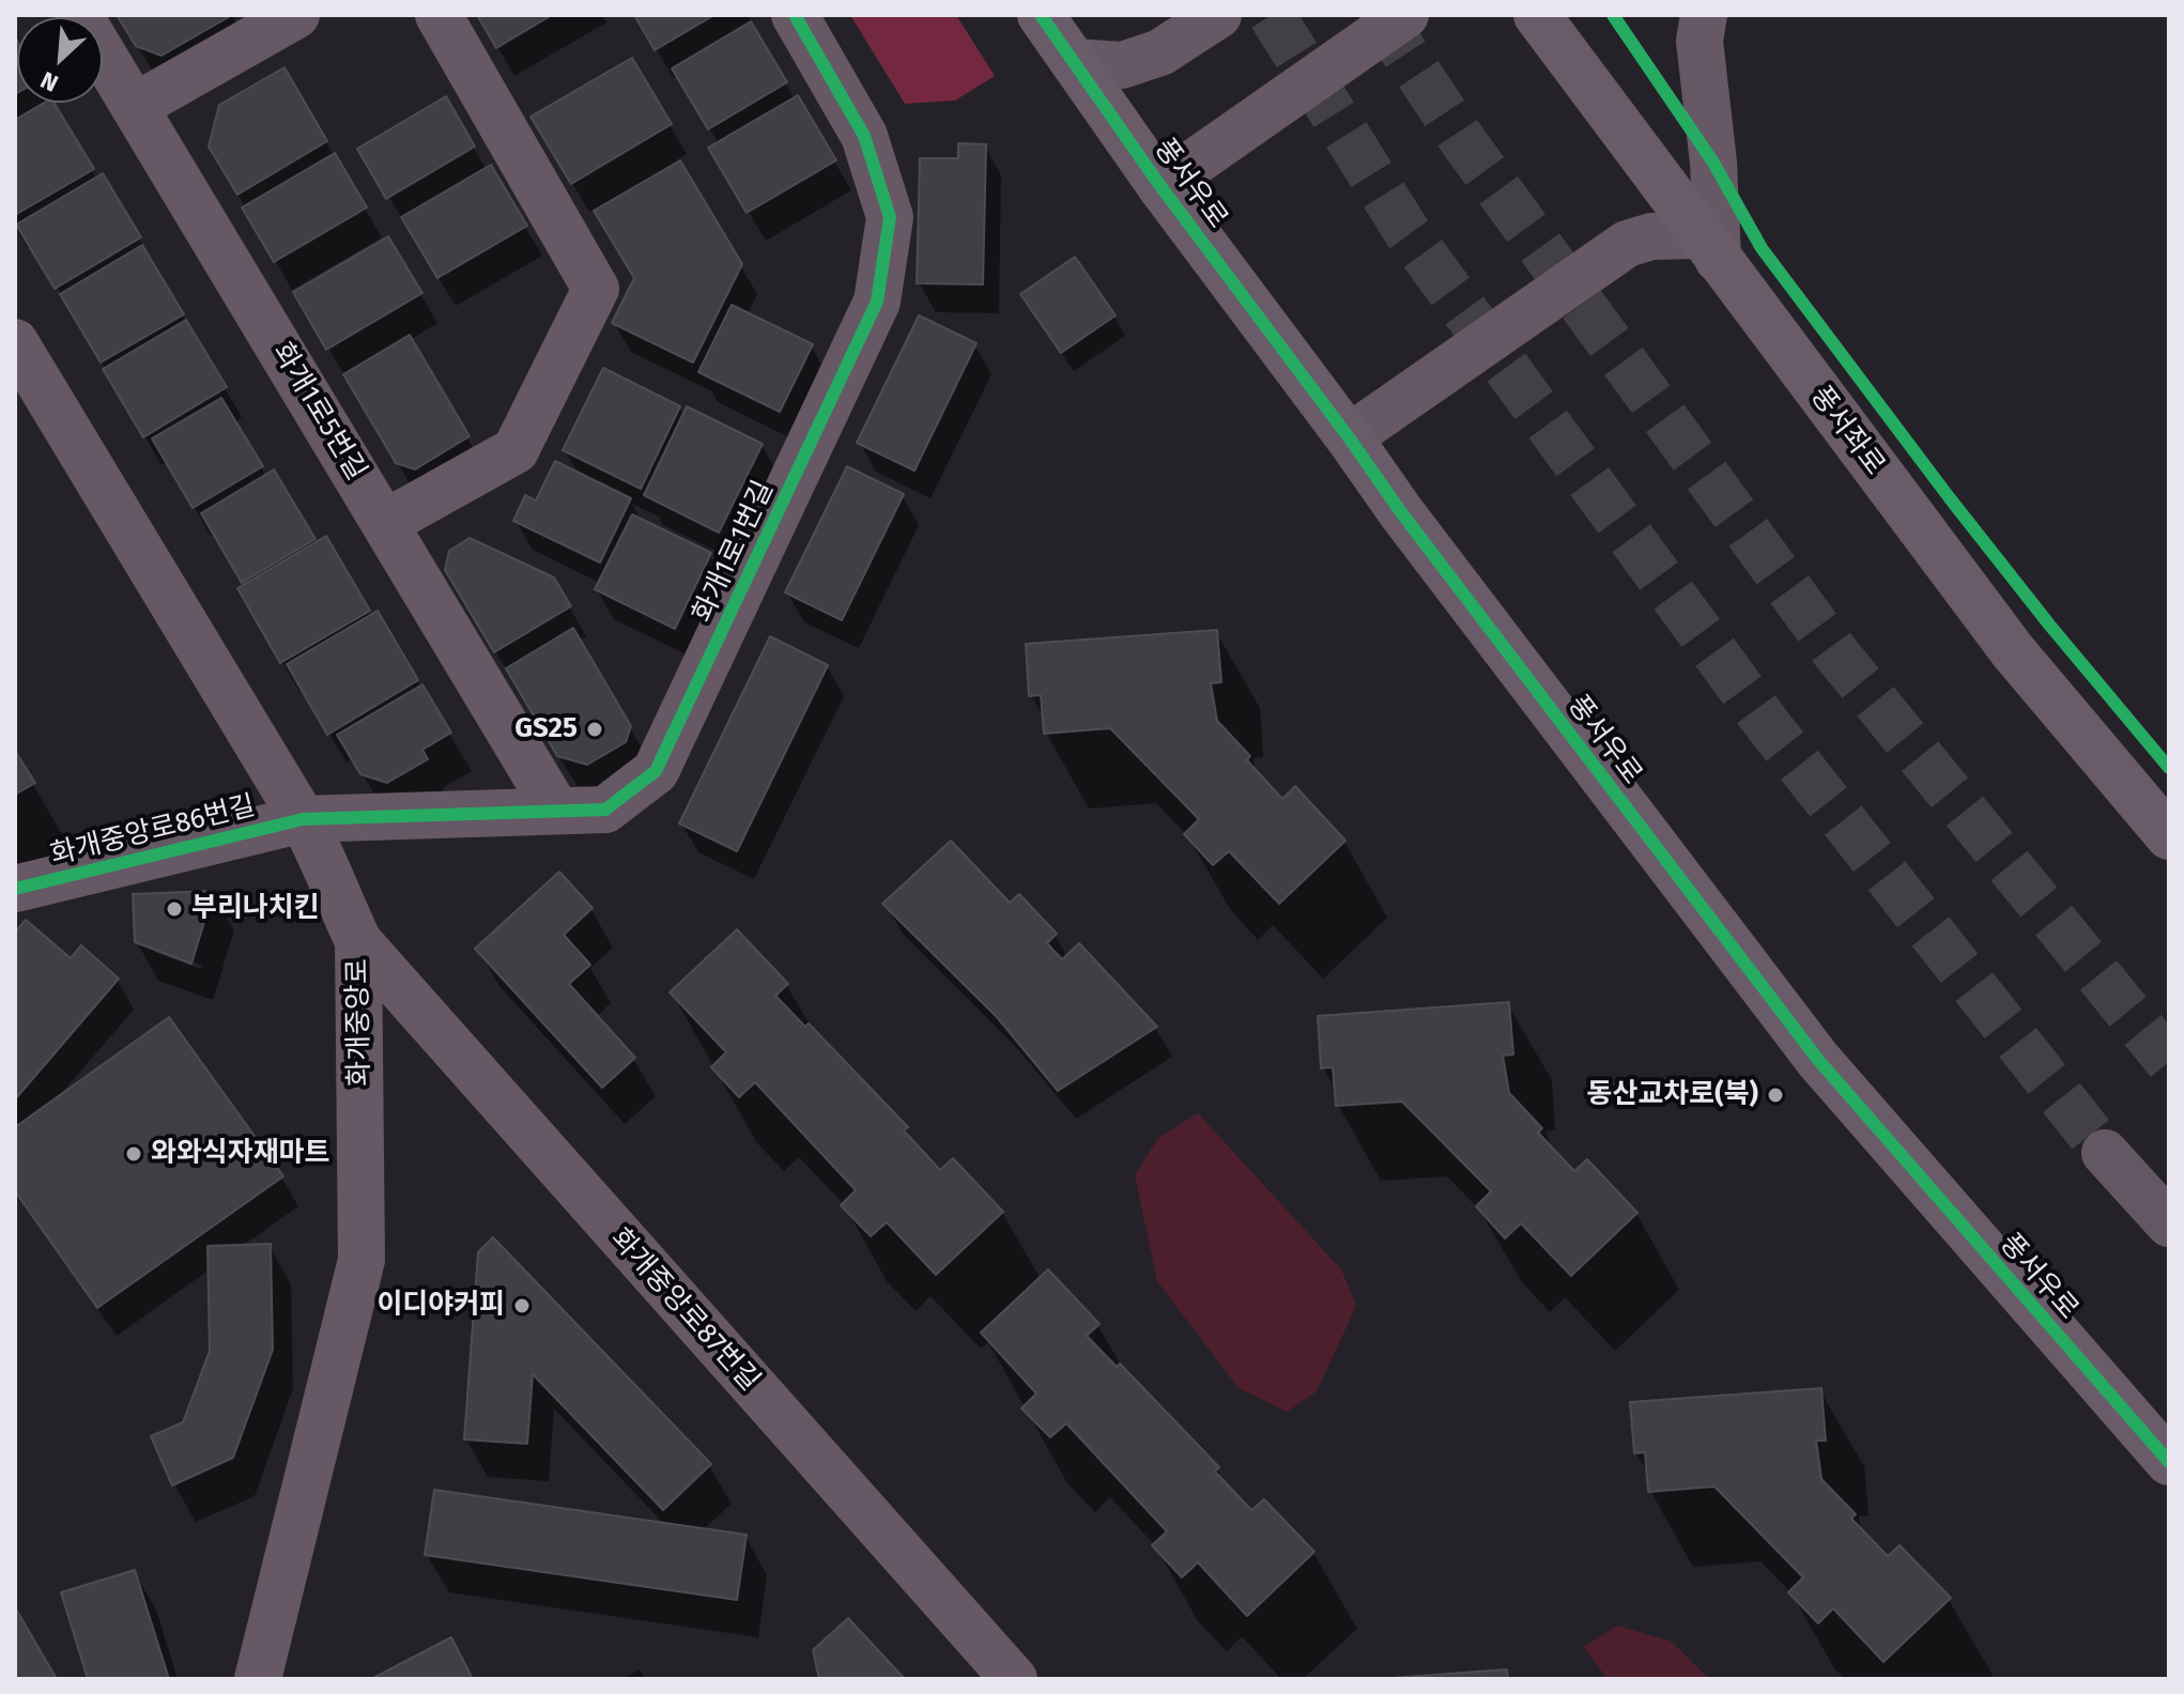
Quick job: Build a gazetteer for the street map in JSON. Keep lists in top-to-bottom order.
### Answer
{
  "streets": {
    "street": [
      "풍서우로",
      "화개1로5번길",
      "풍서좌로",
      "화개1로1번길",
      "화개중앙로86번길",
      "화개중앙로",
      "화개중앙로87번길"
    ]
  },
  "crossings": [
    ["화개1로5번길", "화개1로1번길"],
    ["화개1로1번길", "화개중앙로86번길"],
    ["화개1로1번길", "화개중앙로"],
    ["화개중앙로86번길", "화개중앙로"],
    ["화개중앙로", "화개중앙로87번길"]
  ],
  "places": [
    "GS25",
    "부리나치킨",
    "동산교차로(북)",
    "와와식자재마트",
    "이디야커피"
  ],
  "north": "bottom left"
}
